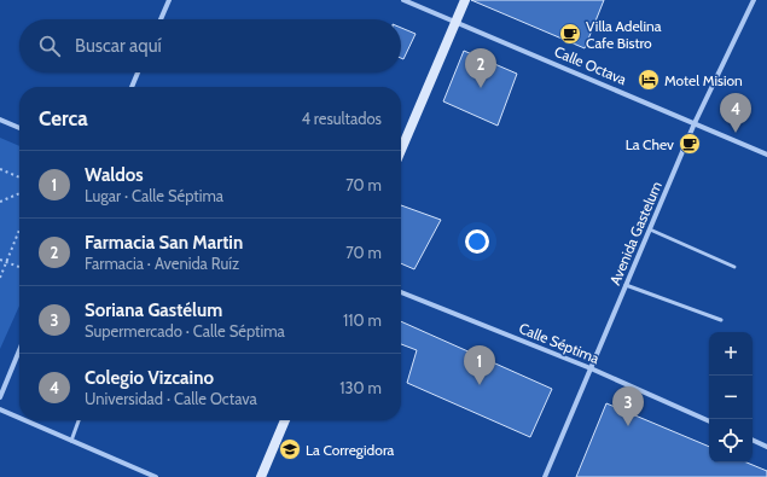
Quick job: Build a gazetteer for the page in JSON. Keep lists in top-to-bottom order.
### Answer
{
  "streets": {
    "street": ["Calle Octava", "Avenida Gastelum", "Calle Séptima"]
  },
  "crossings": [
    ["Calle Octava", "Avenida Gastelum"],
    ["Avenida Gastelum", "Calle Séptima"]
  ],
  "places": {
    "cafe": ["Villa Adelina Cafe Bistro", "La Chev"],
    "hotel": ["Motel Mision"],
    "school or university": ["La Corregidora"]
  },
  "page": {
    "search": "Buscar aquí",
    "pins": [
      "2",
      "4",
      "1",
      "3"
    ],
    "heading": ["Cerca", "4 resultados"],
    "list": [
      {
        "mark": "1",
        "name": "Waldos",
        "note": "Lugar · Calle Séptima",
        "value": "70 m"
      },
      {
        "mark": "2",
        "name": "Farmacia San Martin",
        "note": "Farmacia · Avenida Ruíz",
        "value": "70 m"
      },
      {
        "mark": "3",
        "name": "Soriana Gastélum",
        "note": "Supermercado · Calle Séptima",
        "value": "110 m"
      },
      {
        "mark": "4",
        "name": "Colegio Vizcaino",
        "note": "Universidad · Calle Octava",
        "value": "130 m"
      }
    ],
    "map_buttons": ["+", "−"]
  }
}
